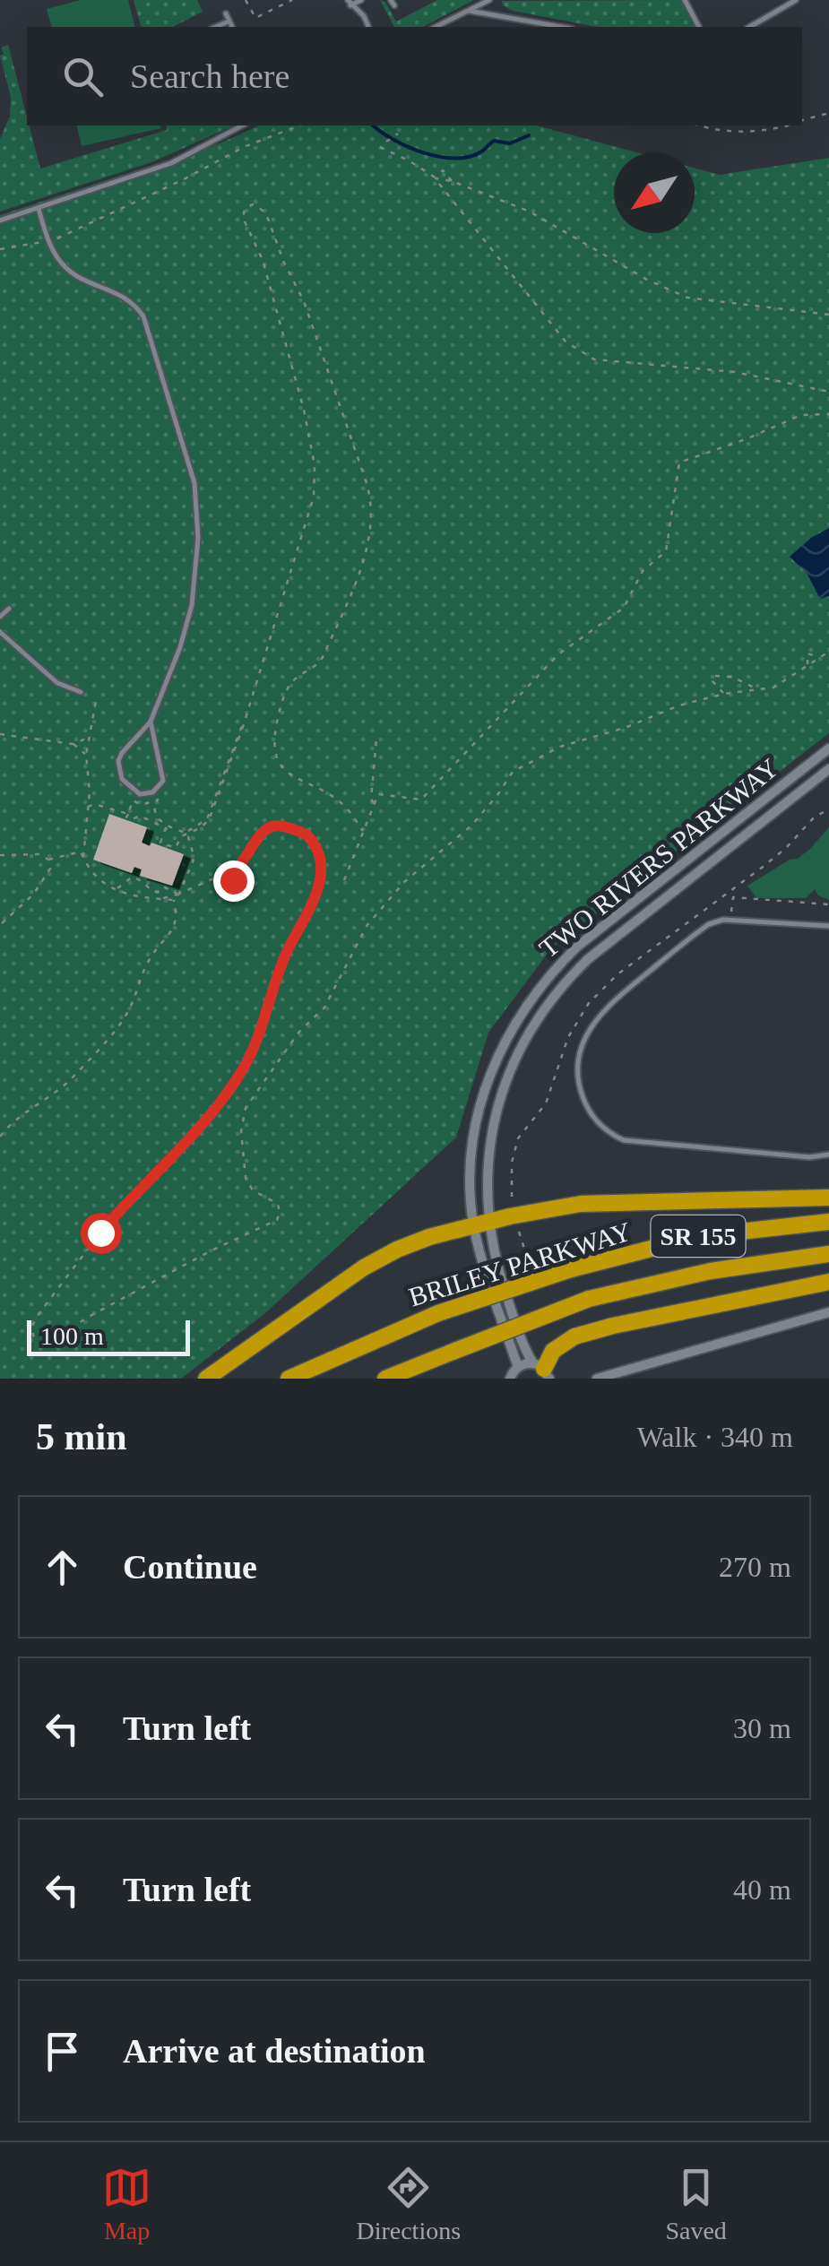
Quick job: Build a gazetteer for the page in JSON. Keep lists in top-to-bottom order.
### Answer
{
  "streets": {
    "highway": ["SR 155", "BRILEY PARKWAY"],
    "street": ["TWO RIVERS PARKWAY"]
  },
  "scale_bar": "100 m",
  "north": "bottom left",
  "page": {
    "search": "Search here",
    "scale": "100 m",
    "heading": ["5 min", "Walk · 340 m"],
    "list": [
      ["Continue", "270 m"],
      ["Turn left", "30 m"],
      ["Turn left", "40 m"],
      "Arrive at destination"
    ],
    "nav": ["Map", "Directions", "Saved"]
  }
}
